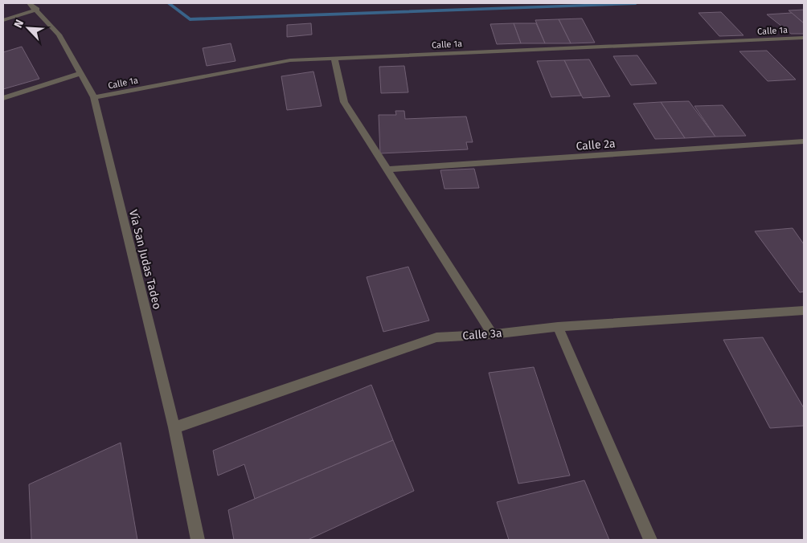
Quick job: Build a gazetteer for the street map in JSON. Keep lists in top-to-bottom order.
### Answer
{
  "streets": {
    "street": [
      "Calle 1a",
      "Calle 2a",
      "Vía San Judas Tadeo",
      "Calle 3a"
    ]
  },
  "crossings": [
    ["Calle 1a", "Vía San Judas Tadeo"],
    ["Vía San Judas Tadeo", "Calle 3a"]
  ],
  "north": "top left"
}
